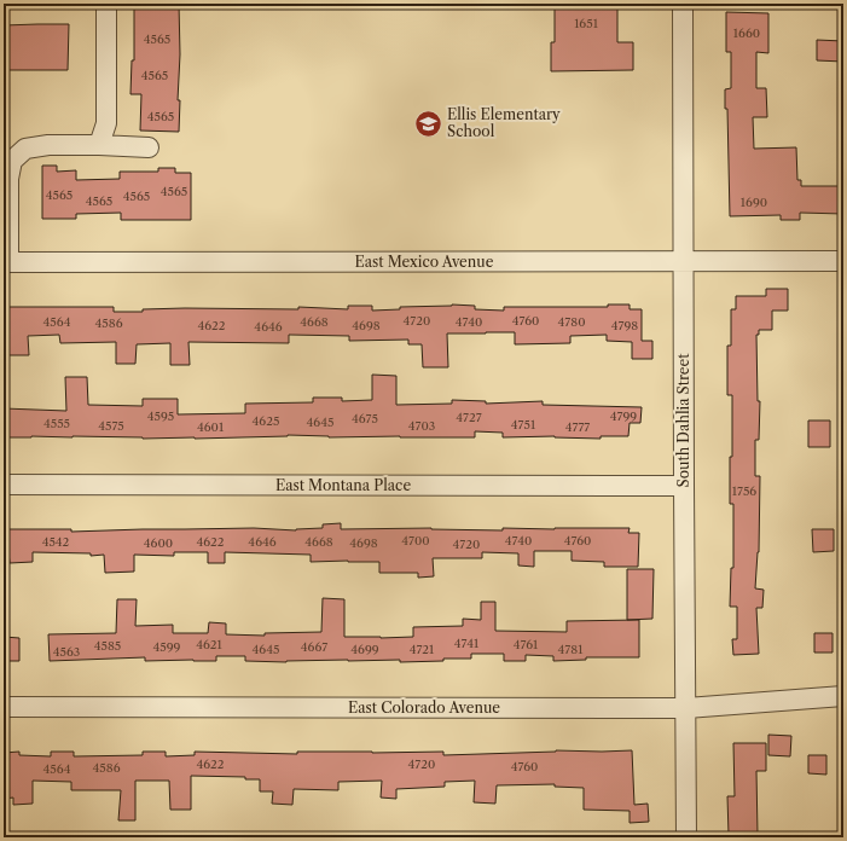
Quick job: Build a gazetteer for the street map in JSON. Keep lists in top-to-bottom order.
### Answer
{
  "streets": {
    "street": [
      "East Mexico Avenue",
      "South Dahlia Street",
      "East Montana Place",
      "East Colorado Avenue"
    ]
  },
  "crossings": [
    ["East Mexico Avenue", "South Dahlia Street"],
    ["South Dahlia Street", "East Montana Place"],
    ["South Dahlia Street", "East Colorado Avenue"]
  ],
  "places": {
    "school or university": ["Ellis Elementary School"]
  },
  "house_numbers": [
    "1651",
    "1660",
    "4565",
    "4565",
    "4565",
    "4565",
    "4565",
    "4565",
    "4565",
    "1690",
    "4720",
    "4760",
    "4564",
    "4668",
    "4740",
    "4780",
    "4586",
    "4622",
    "4698",
    "4798",
    "4646",
    "4595",
    "4799",
    "4727",
    "4675",
    "4625",
    "4645",
    "4555",
    "4751",
    "4575",
    "4703",
    "4601",
    "4777",
    "1756",
    "4700",
    "4740",
    "4760",
    "4542",
    "4622",
    "4646",
    "4668",
    "4600",
    "4698",
    "4720",
    "4741",
    "4621",
    "4761",
    "4585",
    "4599",
    "4667",
    "4645",
    "4699",
    "4721",
    "4781",
    "4563",
    "4622",
    "4720",
    "4760",
    "4586",
    "4564"
  ]
}
